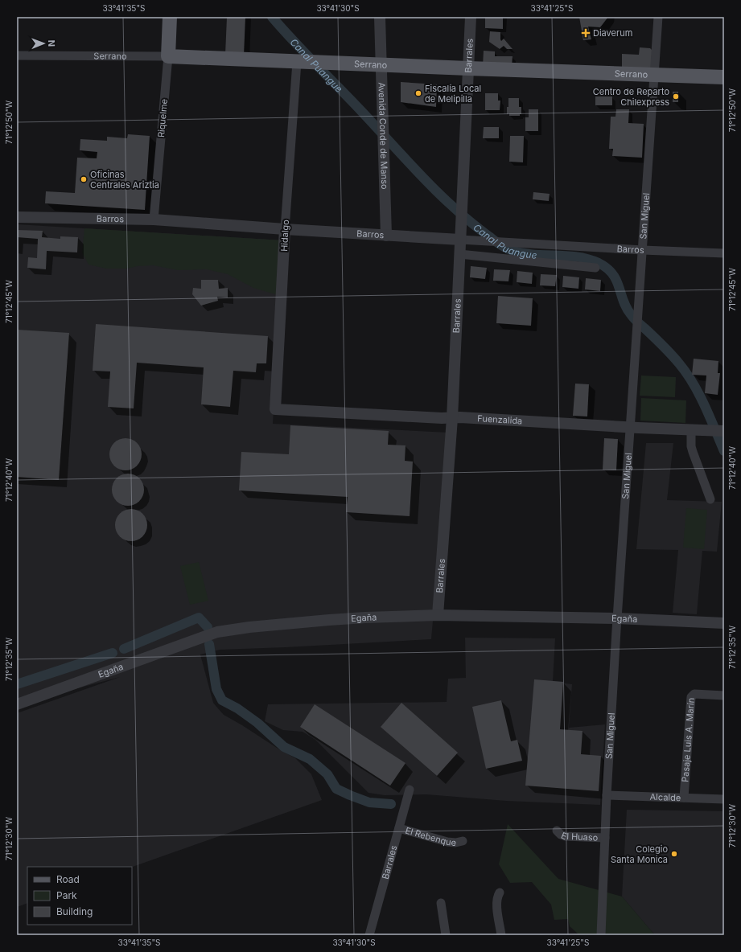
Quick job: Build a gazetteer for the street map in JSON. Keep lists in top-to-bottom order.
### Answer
{
  "streets": {
    "main road": ["Serrano", "Riquelme"],
    "street": [
      "Barrales",
      "Avenida Conde de Manso",
      "San Miguel",
      "Barros",
      "Hidalgo",
      "Fuenzalida",
      "Egaña",
      "Pasaje Luis A. Marín",
      "Alcalde",
      "El Rebenque",
      "El Huaso"
    ]
  },
  "crossings": [
    ["Serrano", "Barrales"],
    ["Serrano", "Riquelme"],
    ["Serrano", "Avenida Conde de Manso"],
    ["Serrano", "San Miguel"],
    ["Serrano", "Hidalgo"],
    ["Barrales", "Barros"],
    ["Barrales", "Fuenzalida"],
    ["Barrales", "Egaña"],
    ["Barrales", "El Rebenque"],
    ["Riquelme", "Barros"],
    ["Avenida Conde de Manso", "Barros"],
    ["San Miguel", "Barros"],
    ["San Miguel", "Fuenzalida"],
    ["San Miguel", "Egaña"],
    ["San Miguel", "Alcalde"],
    ["San Miguel", "El Huaso"],
    ["Barros", "Hidalgo"],
    ["Hidalgo", "Fuenzalida"],
    ["Pasaje Luis A. Marín", "Alcalde"]
  ],
  "water": ["Canal Puangue"],
  "places": {
    "health": ["Diaverum"],
    "other": [
      "Fiscalía Local de Melipilla",
      "Centro de Reparto Chilexpress",
      "Oficinas Centrales Ariztia",
      "Colegio Santa Monica"
    ]
  },
  "legend": ["Road", "Park", "Building"],
  "north": "right",
  "coordinates": [
    "33°41'35\"S",
    "33°41'30\"S",
    "33°41'25\"S",
    "71°12'50\"W",
    "71°12'45\"W",
    "71°12'40\"W",
    "71°12'35\"W",
    "71°12'30\"W"
  ]
}
